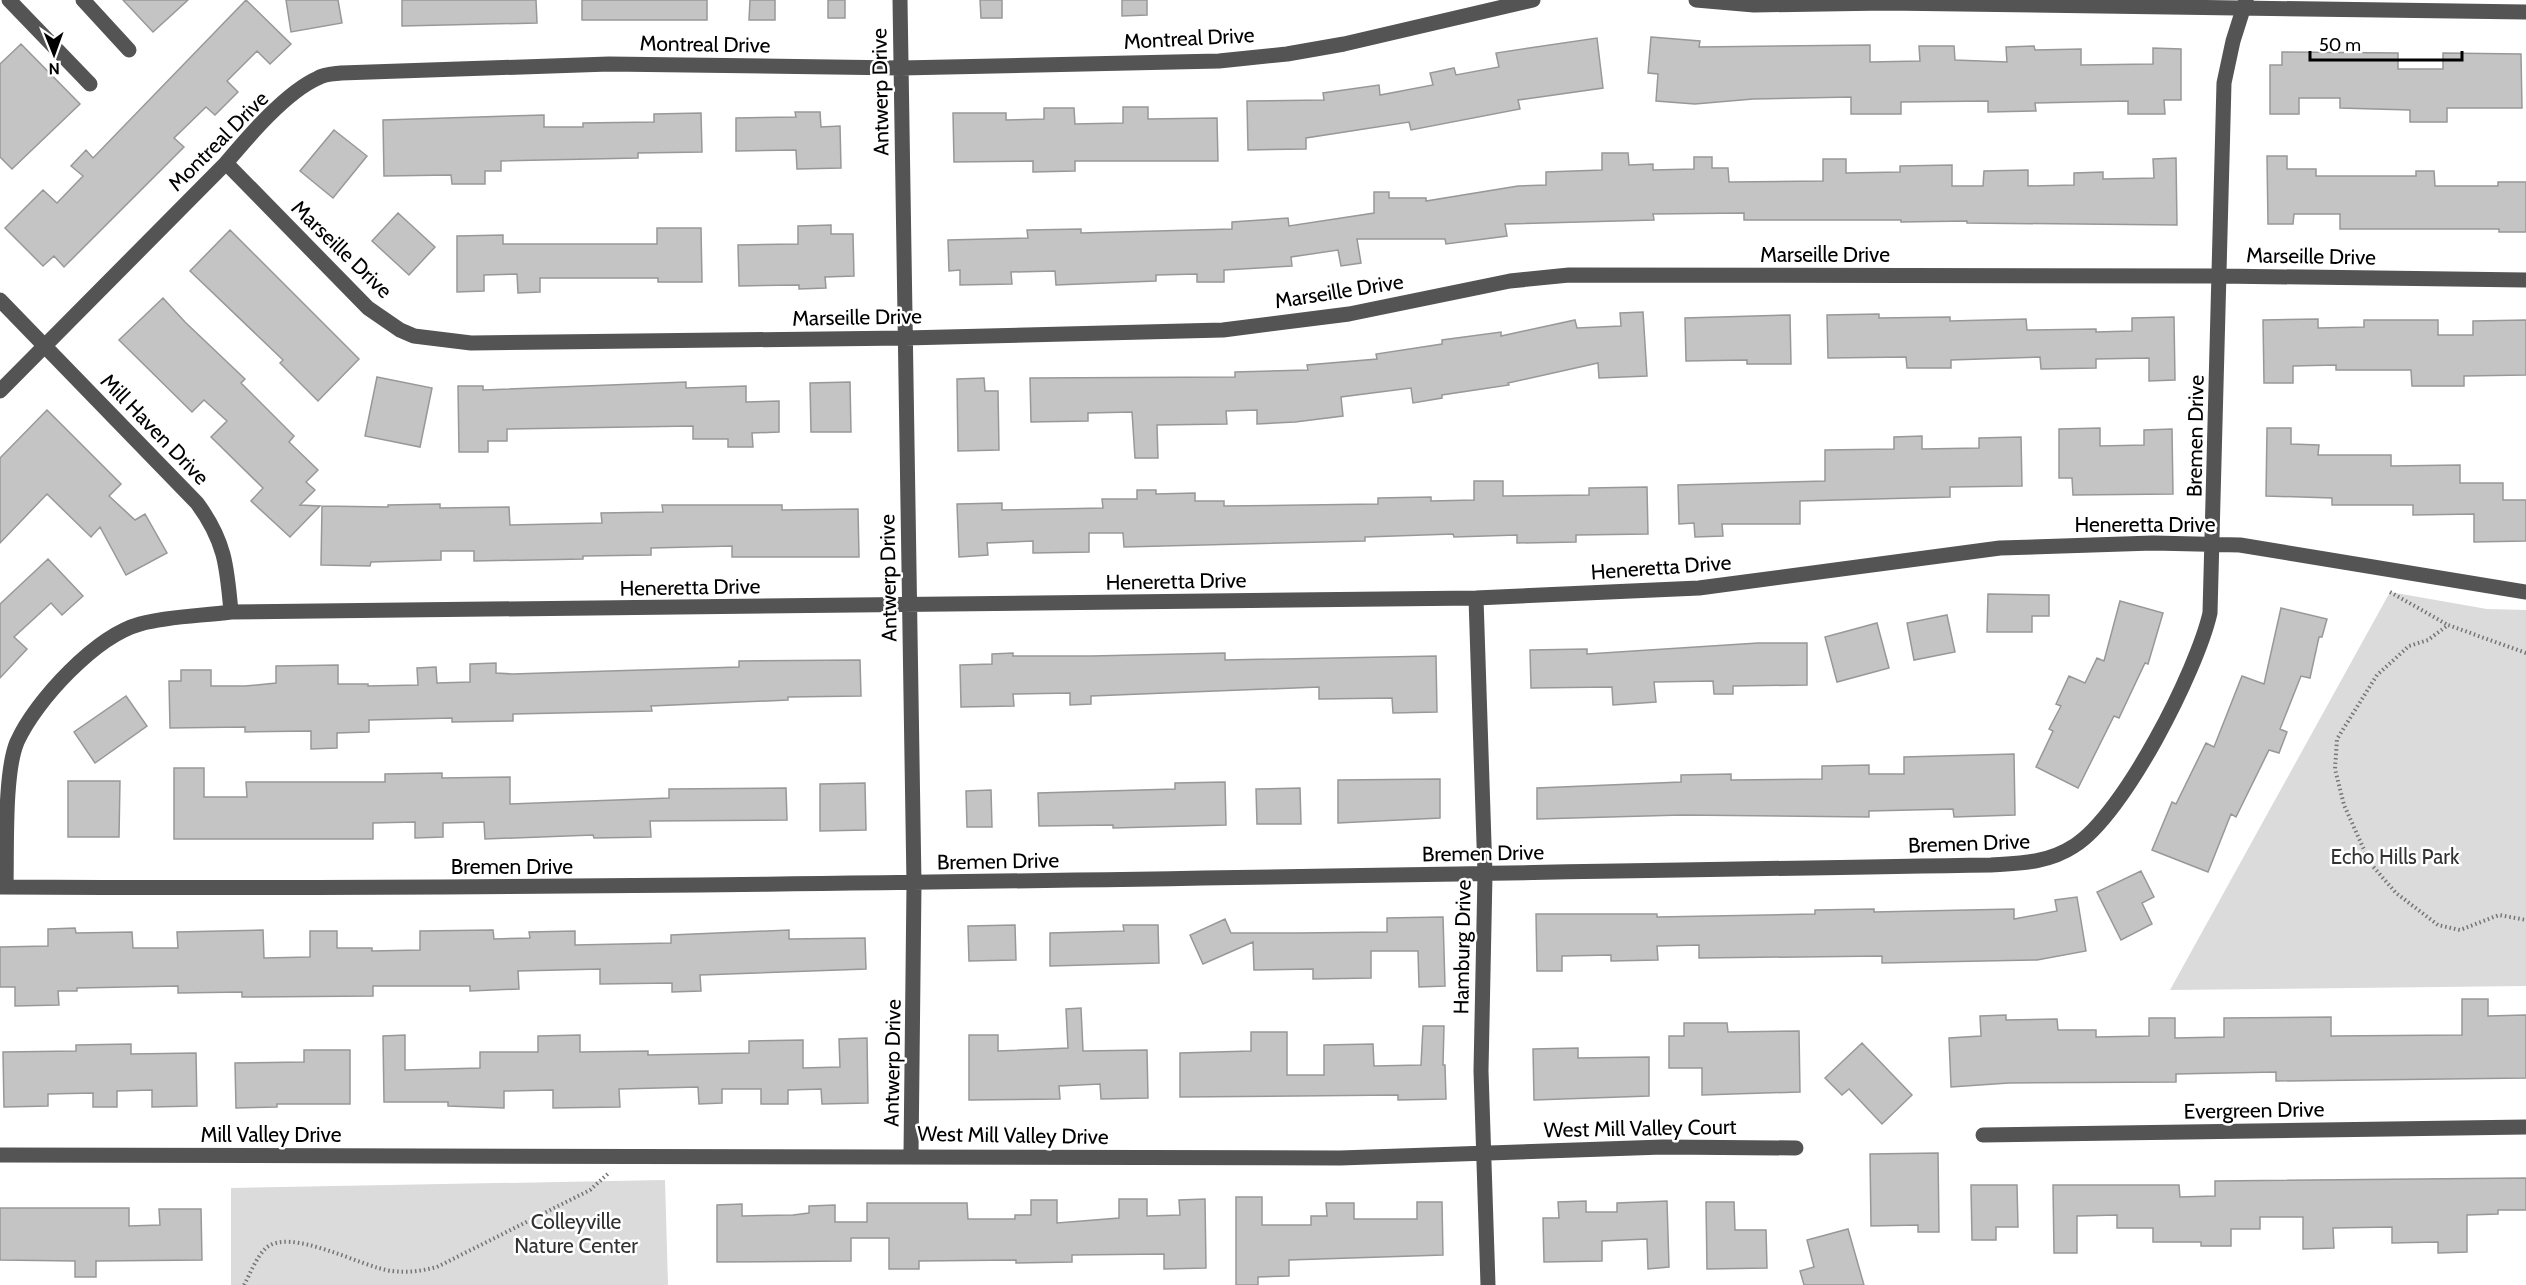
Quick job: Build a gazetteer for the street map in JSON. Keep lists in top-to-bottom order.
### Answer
{
  "streets": {
    "street": [
      "Montreal Drive",
      "Antwerp Drive",
      "Marseille Drive",
      "Mill Haven Drive",
      "Bremen Drive",
      "Heneretta Drive",
      "Hamburg Drive",
      "Evergreen Drive",
      "West Mill Valley Court",
      "Mill Valley Drive",
      "West Mill Valley Drive"
    ]
  },
  "crossings": [
    ["Montreal Drive", "Antwerp Drive"],
    ["Montreal Drive", "Marseille Drive"],
    ["Montreal Drive", "Mill Haven Drive"],
    ["Antwerp Drive", "Marseille Drive"],
    ["Antwerp Drive", "Bremen Drive"],
    ["Antwerp Drive", "Heneretta Drive"],
    ["Antwerp Drive", "West Mill Valley Drive"],
    ["Marseille Drive", "Bremen Drive"],
    ["Mill Haven Drive", "Heneretta Drive"],
    ["Bremen Drive", "Heneretta Drive"],
    ["Bremen Drive", "Hamburg Drive"],
    ["Heneretta Drive", "Hamburg Drive"],
    ["Hamburg Drive", "West Mill Valley Court"],
    ["Hamburg Drive", "West Mill Valley Drive"],
    ["West Mill Valley Court", "West Mill Valley Drive"],
    ["Mill Valley Drive", "West Mill Valley Drive"]
  ],
  "parks": ["Echo Hills Park", "Colleyville Nature Center"],
  "scale_bar": "50 m",
  "north": "bottom"
}
